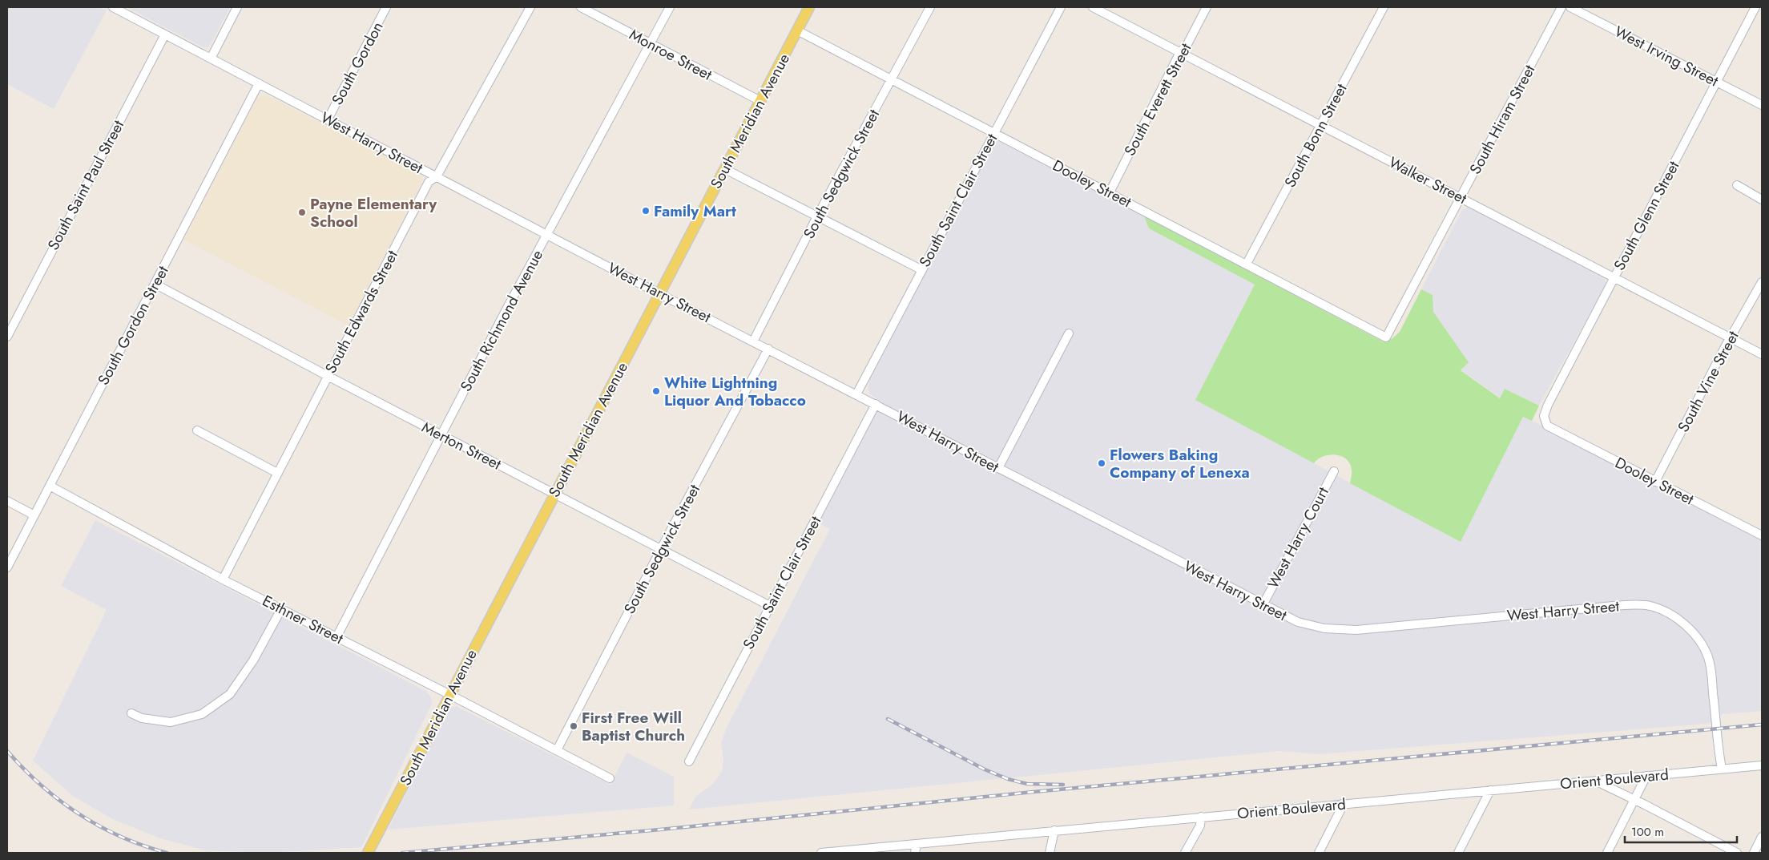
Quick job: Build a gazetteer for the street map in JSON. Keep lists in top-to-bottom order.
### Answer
{
  "streets": {
    "main road": ["South Meridian Avenue"],
    "street": [
      "Monroe Street",
      "West Irving Street",
      "South Gordon",
      "South Everett Street",
      "South Hiram Street",
      "South Bonn Street",
      "West Harry Street",
      "South Sedgwick Street",
      "Walker Street",
      "Dooley Street",
      "South Saint Paul Street",
      "South Saint Clair Street",
      "South Glenn Street",
      "South Edwards Street",
      "South Richmond Avenue",
      "South Gordon Street",
      "South Vine Street",
      "Merton Street",
      "West Harry Court",
      "Esthner Street",
      "Orient Boulevard"
    ]
  },
  "crossings": [
    ["Monroe Street", "South Meridian Avenue"],
    ["Monroe Street", "South Richmond Avenue"],
    ["West Irving Street", "South Glenn Street"],
    ["South Gordon", "West Harry Street"],
    ["South Everett Street", "Walker Street"],
    ["South Everett Street", "Dooley Street"],
    ["South Hiram Street", "Walker Street"],
    ["South Hiram Street", "Dooley Street"],
    ["South Meridian Avenue", "West Harry Street"],
    ["South Meridian Avenue", "Dooley Street"],
    ["South Meridian Avenue", "Merton Street"],
    ["South Meridian Avenue", "Esthner Street"],
    ["South Bonn Street", "Walker Street"],
    ["South Bonn Street", "Dooley Street"],
    ["West Harry Street", "South Sedgwick Street"],
    ["West Harry Street", "South Saint Paul Street"],
    ["West Harry Street", "South Saint Clair Street"],
    ["West Harry Street", "South Edwards Street"],
    ["West Harry Street", "South Richmond Avenue"],
    ["West Harry Street", "South Gordon Street"],
    ["West Harry Street", "West Harry Court"],
    ["West Harry Street", "Orient Boulevard"],
    ["South Sedgwick Street", "Dooley Street"],
    ["South Sedgwick Street", "Merton Street"],
    ["South Sedgwick Street", "Esthner Street"],
    ["Walker Street", "South Glenn Street"],
    ["Walker Street", "South Vine Street"],
    ["Dooley Street", "South Saint Clair Street"],
    ["Dooley Street", "South Glenn Street"],
    ["Dooley Street", "South Vine Street"],
    ["South Saint Clair Street", "Merton Street"],
    ["South Edwards Street", "Merton Street"],
    ["South Edwards Street", "Esthner Street"],
    ["South Richmond Avenue", "Merton Street"],
    ["South Richmond Avenue", "Esthner Street"],
    ["South Gordon Street", "Merton Street"],
    ["South Gordon Street", "Esthner Street"]
  ],
  "places": [
    "Family Mart",
    "Payne Elementary School",
    "White Lightning Liquor And Tobacco",
    "Flowers Baking Company of Lenexa",
    "First Free Will Baptist Church"
  ],
  "scale_bar": "100 m"
}
